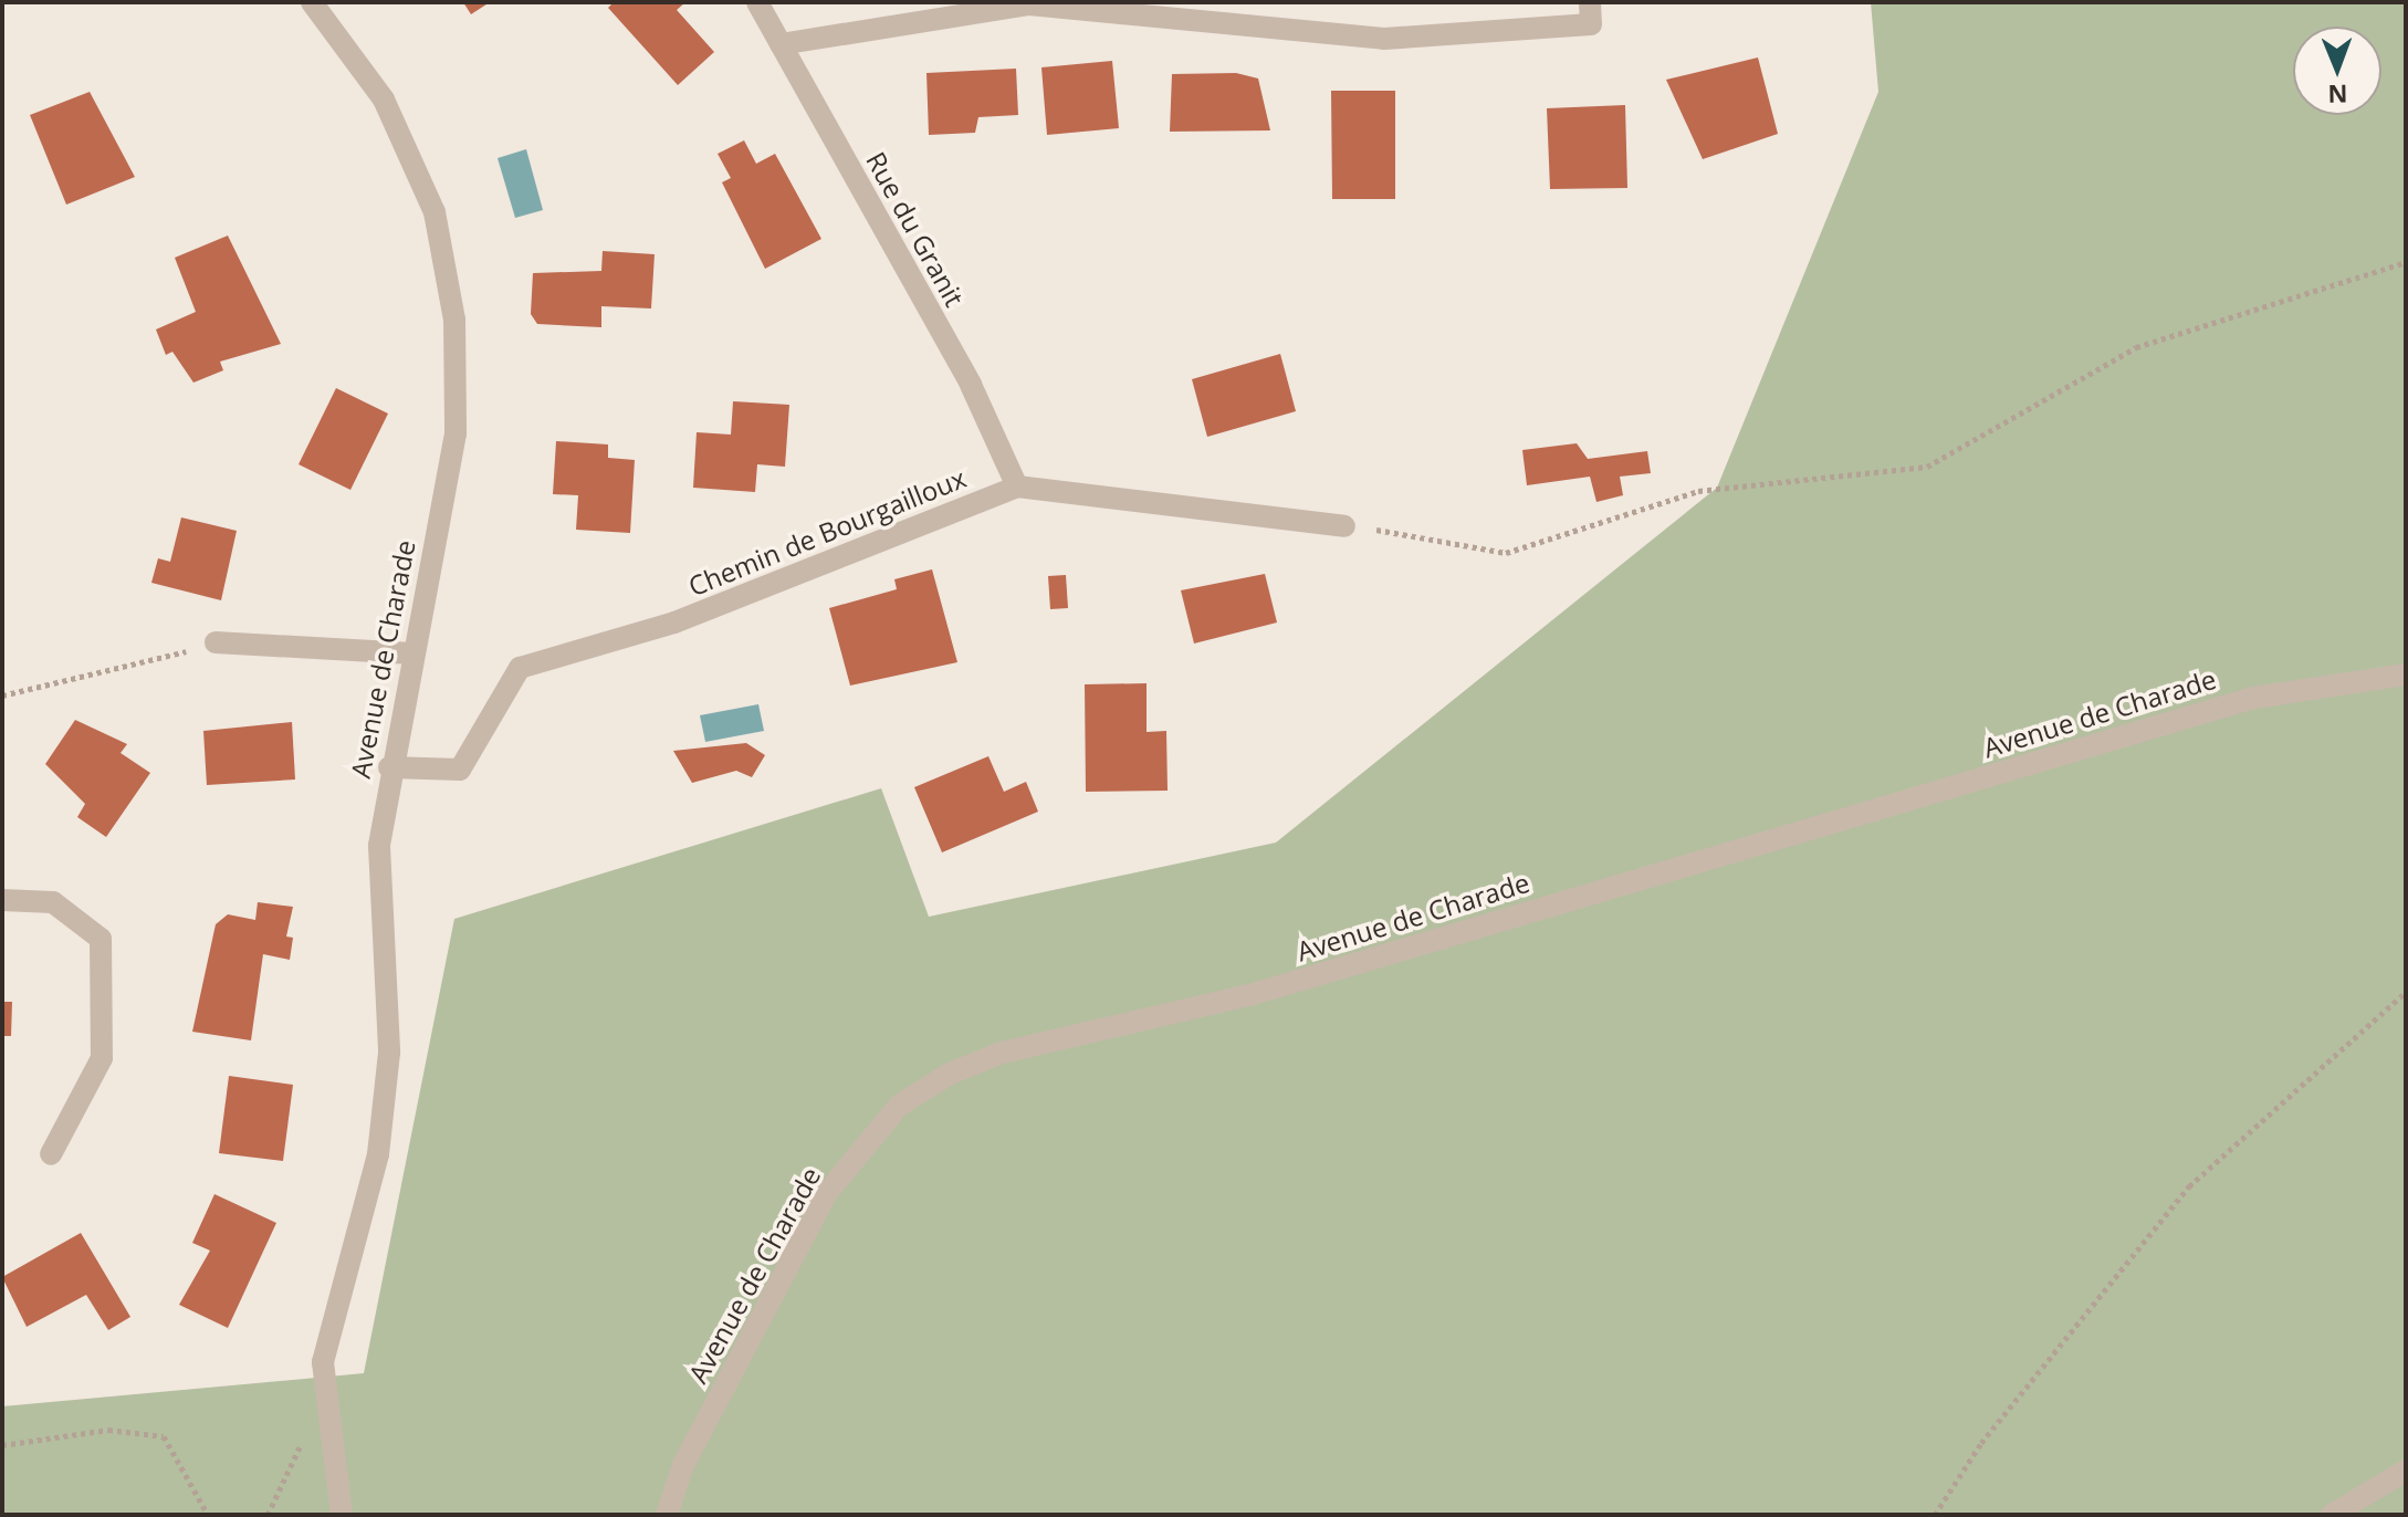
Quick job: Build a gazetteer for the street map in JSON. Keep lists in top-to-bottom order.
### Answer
{
  "streets": {
    "street": ["Rue du Granit", "Chemin de Bourgailloux", "Avenue de Charade"]
  },
  "crossings": [
    ["Rue du Granit", "Chemin de Bourgailloux"],
    ["Chemin de Bourgailloux", "Avenue de Charade"]
  ],
  "north": "bottom"
}
